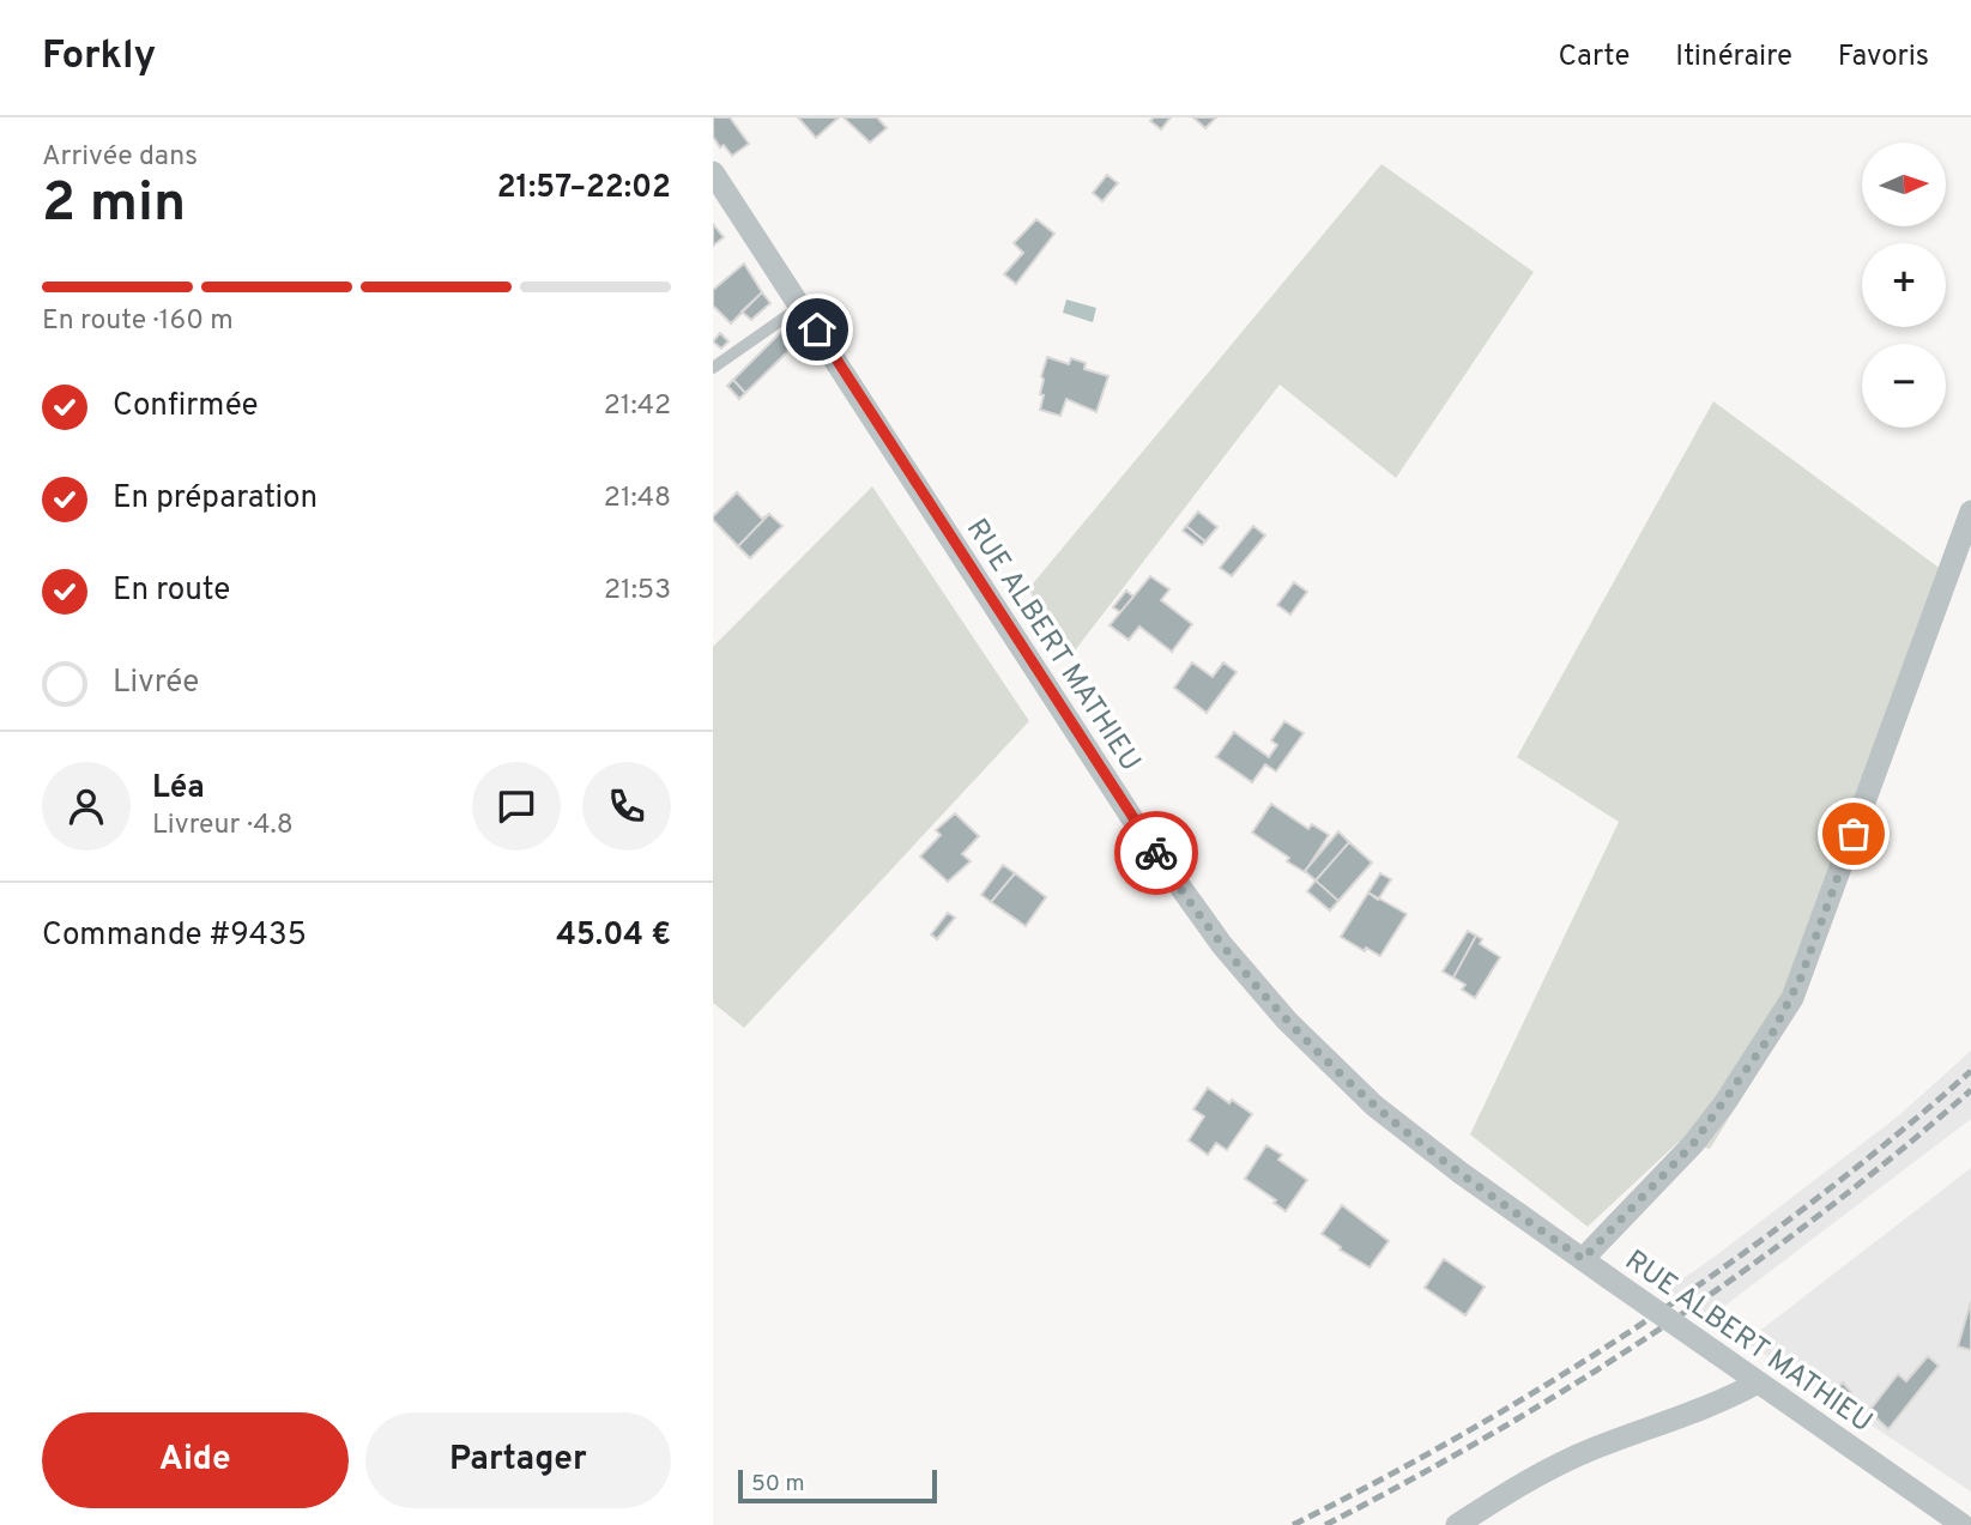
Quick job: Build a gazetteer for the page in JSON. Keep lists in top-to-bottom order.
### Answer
{
  "streets": {
    "street": ["RUE ALBERT MATHIEU"]
  },
  "scale_bar": "50 m",
  "north": "right",
  "page": {
    "header": "Forkly",
    "nav": ["Carte", "Itinéraire", "Favoris"],
    "heading": ["2 min", "Arrivée dans", "21:57–22:02"],
    "panel": [
      "Léa",
      "Livreur · 4.8",
      "Commande #9435",
      "45.04 €"
    ],
    "map_buttons": ["+", "−"],
    "bar": "En route · 160 m",
    "list": [
      ["Confirmée", "21:42"],
      ["En préparation", "21:48"],
      ["En route", "21:53"],
      "Livrée"
    ],
    "buttons": ["Aide", "Partager"],
    "scale": "50 m"
  }
}
